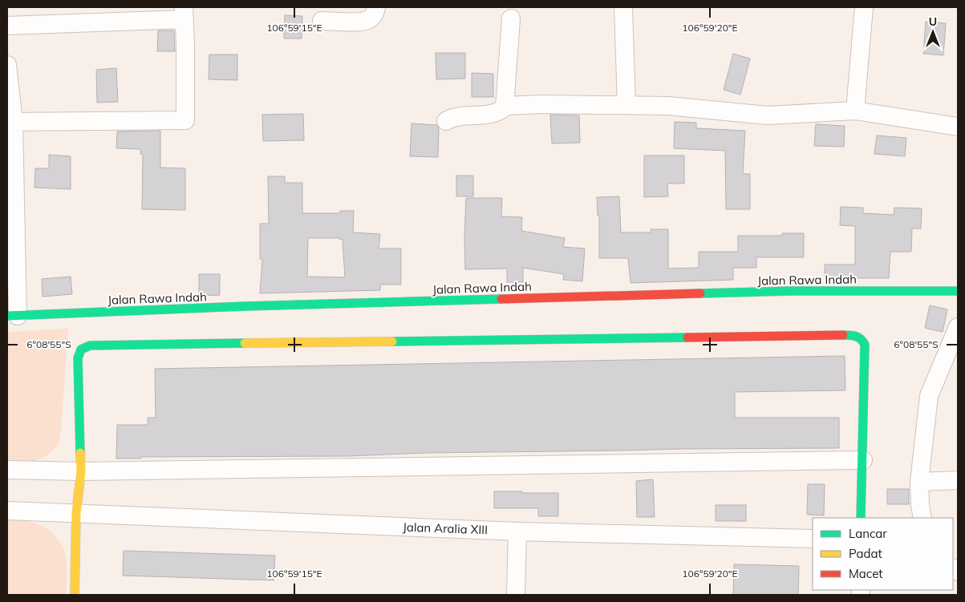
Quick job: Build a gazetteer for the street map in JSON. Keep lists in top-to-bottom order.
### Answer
{
  "streets": {
    "street": ["Jalan Rawa Indah", "Jalan Aralia XIII"]
  },
  "legend": ["Lancar", "Padat", "Macet"],
  "north": "top",
  "coordinates": ["106°59'15\"E", "106°59'20\"E", "6°08'55\"S"]
}
